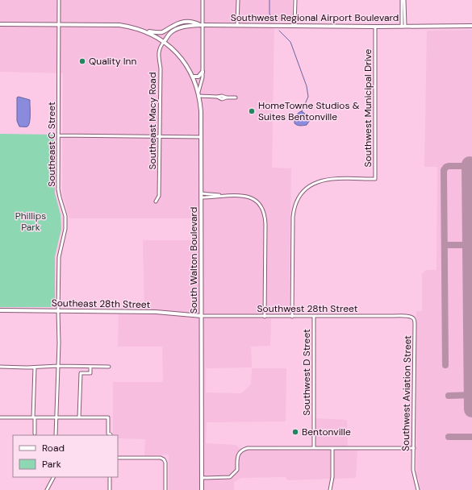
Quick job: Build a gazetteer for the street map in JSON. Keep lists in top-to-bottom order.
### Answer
{
  "streets": {
    "main road": ["Southwest Regional Airport Boulevard", "South Walton Boulevard", "Southeast 28th Street"],
    "street": [
      "Southwest Municipal Drive",
      "Southeast Macy Road",
      "Southeast C Street",
      "Southwest 28th Street",
      "Southwest D Street",
      "Southwest Aviation Street"
    ]
  },
  "crossings": [
    ["Southwest Regional Airport Boulevard", "Southwest Municipal Drive"],
    ["Southwest Regional Airport Boulevard", "Southeast Macy Road"],
    ["Southwest Regional Airport Boulevard", "South Walton Boulevard"],
    ["Southwest Municipal Drive", "Southwest 28th Street"],
    ["Southeast Macy Road", "South Walton Boulevard"],
    ["Southeast C Street", "Southeast 28th Street"],
    ["South Walton Boulevard", "Southeast 28th Street"],
    ["South Walton Boulevard", "Southwest 28th Street"],
    ["Southeast 28th Street", "Southwest 28th Street"],
    ["Southwest 28th Street", "Southwest D Street"],
    ["Southwest 28th Street", "Southwest Aviation Street"]
  ],
  "parks": ["Phillips Park"],
  "places": ["Quality Inn", "HomeTowne Studios & Suites Bentonville", "Bentonville"],
  "legend": ["Road", "Park"]
}
